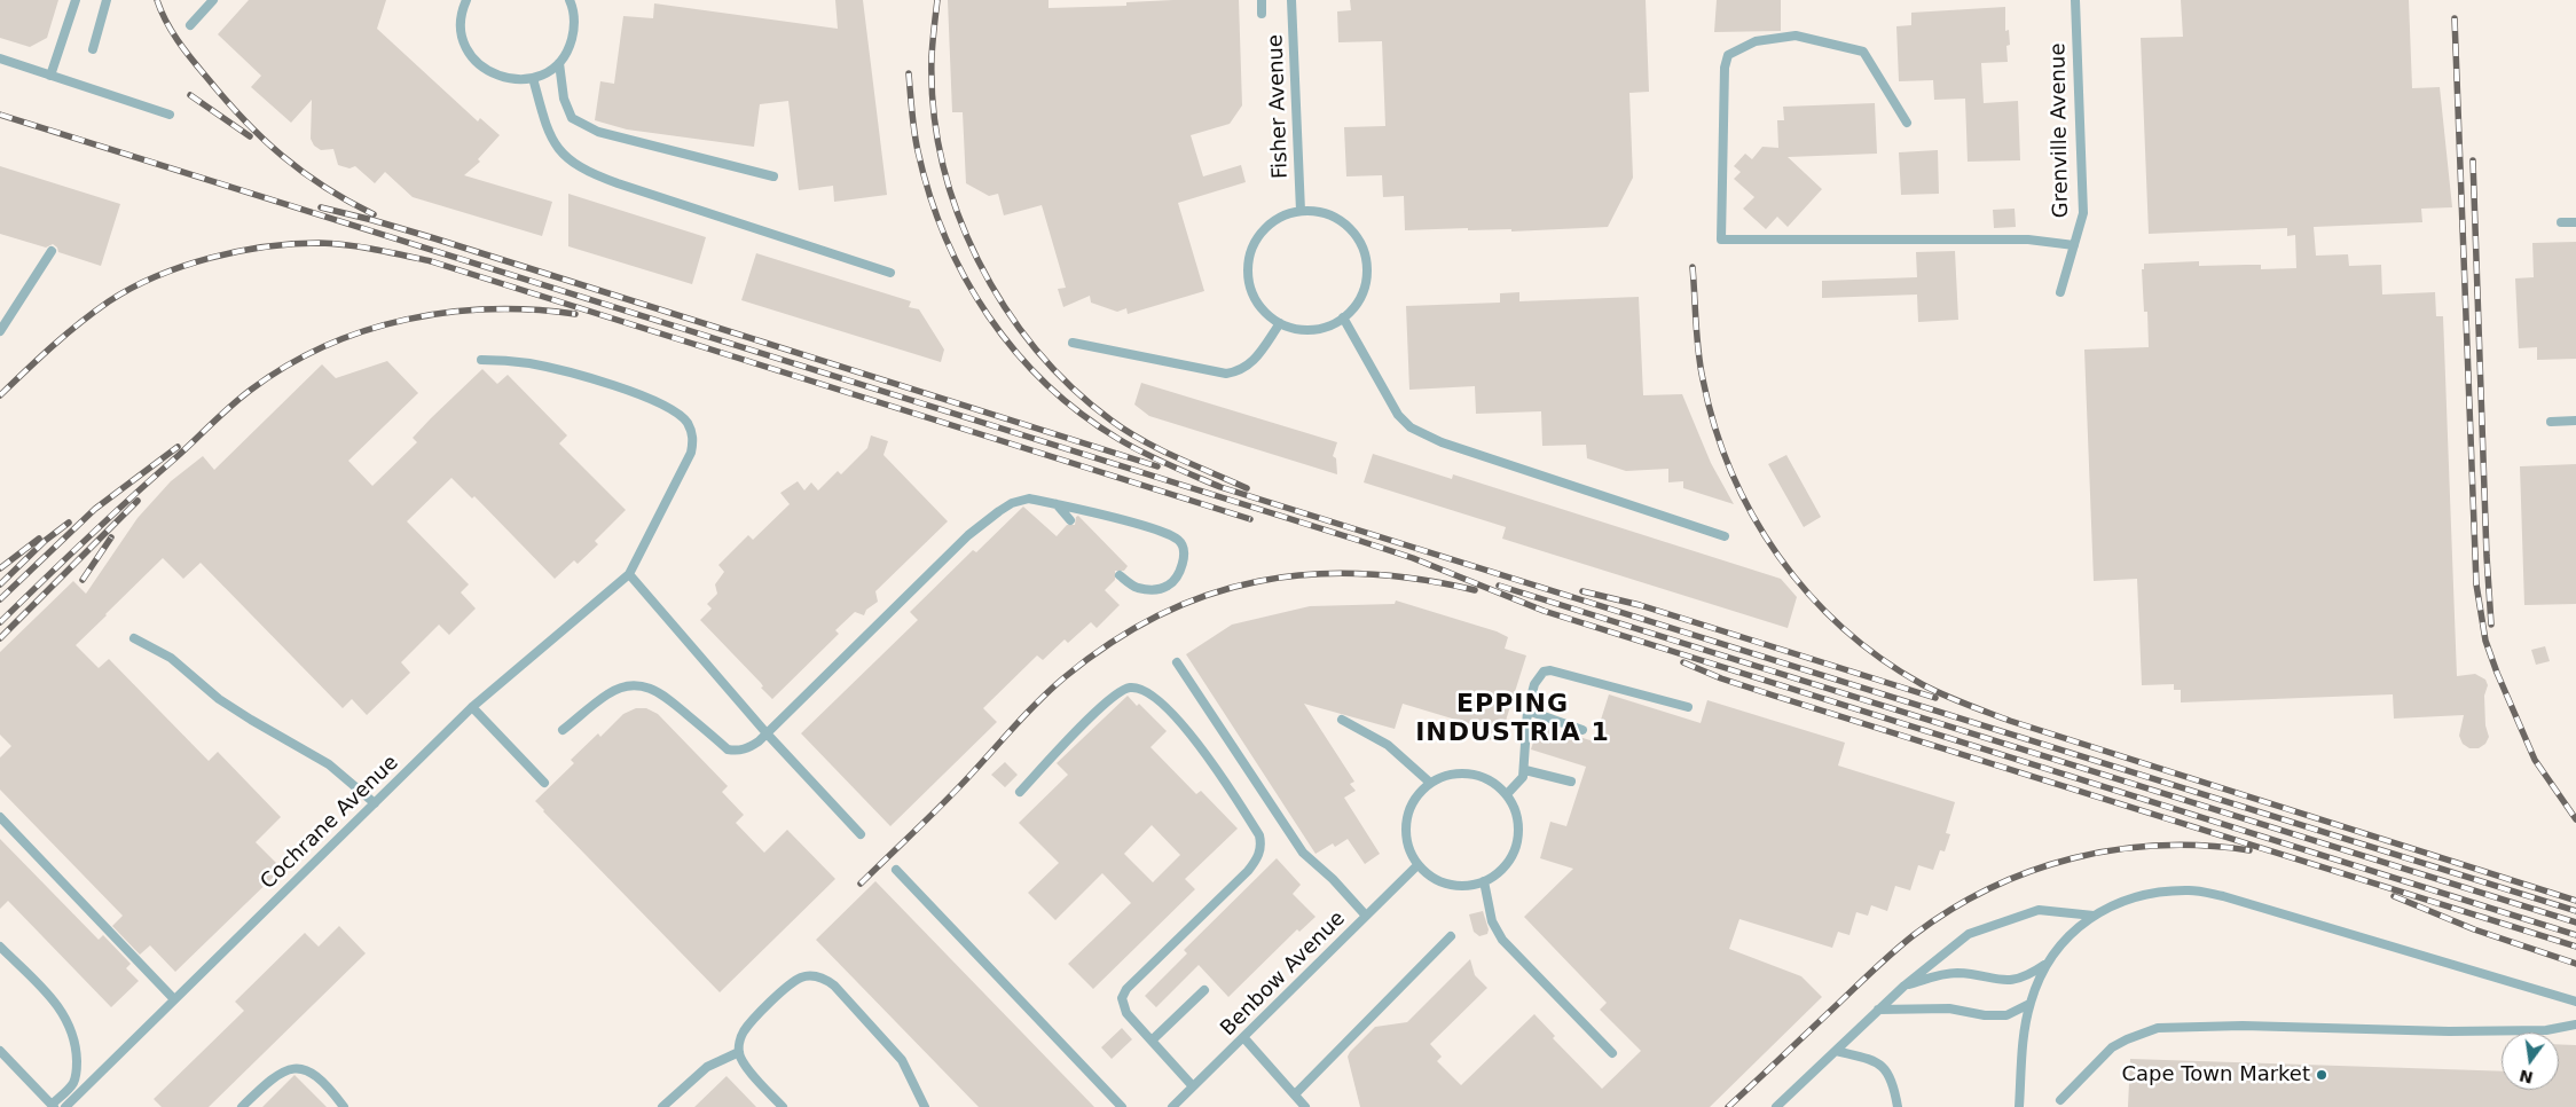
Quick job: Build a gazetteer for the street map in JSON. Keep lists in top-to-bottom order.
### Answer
{
  "streets": {
    "lane": [
      "Fisher Avenue",
      "Grenville Avenue",
      "Cochrane Avenue",
      "Benbow Avenue"
    ]
  },
  "districts": ["EPPING INDUSTRIA 1"],
  "places": ["Cape Town Market"],
  "north": "bottom"
}
